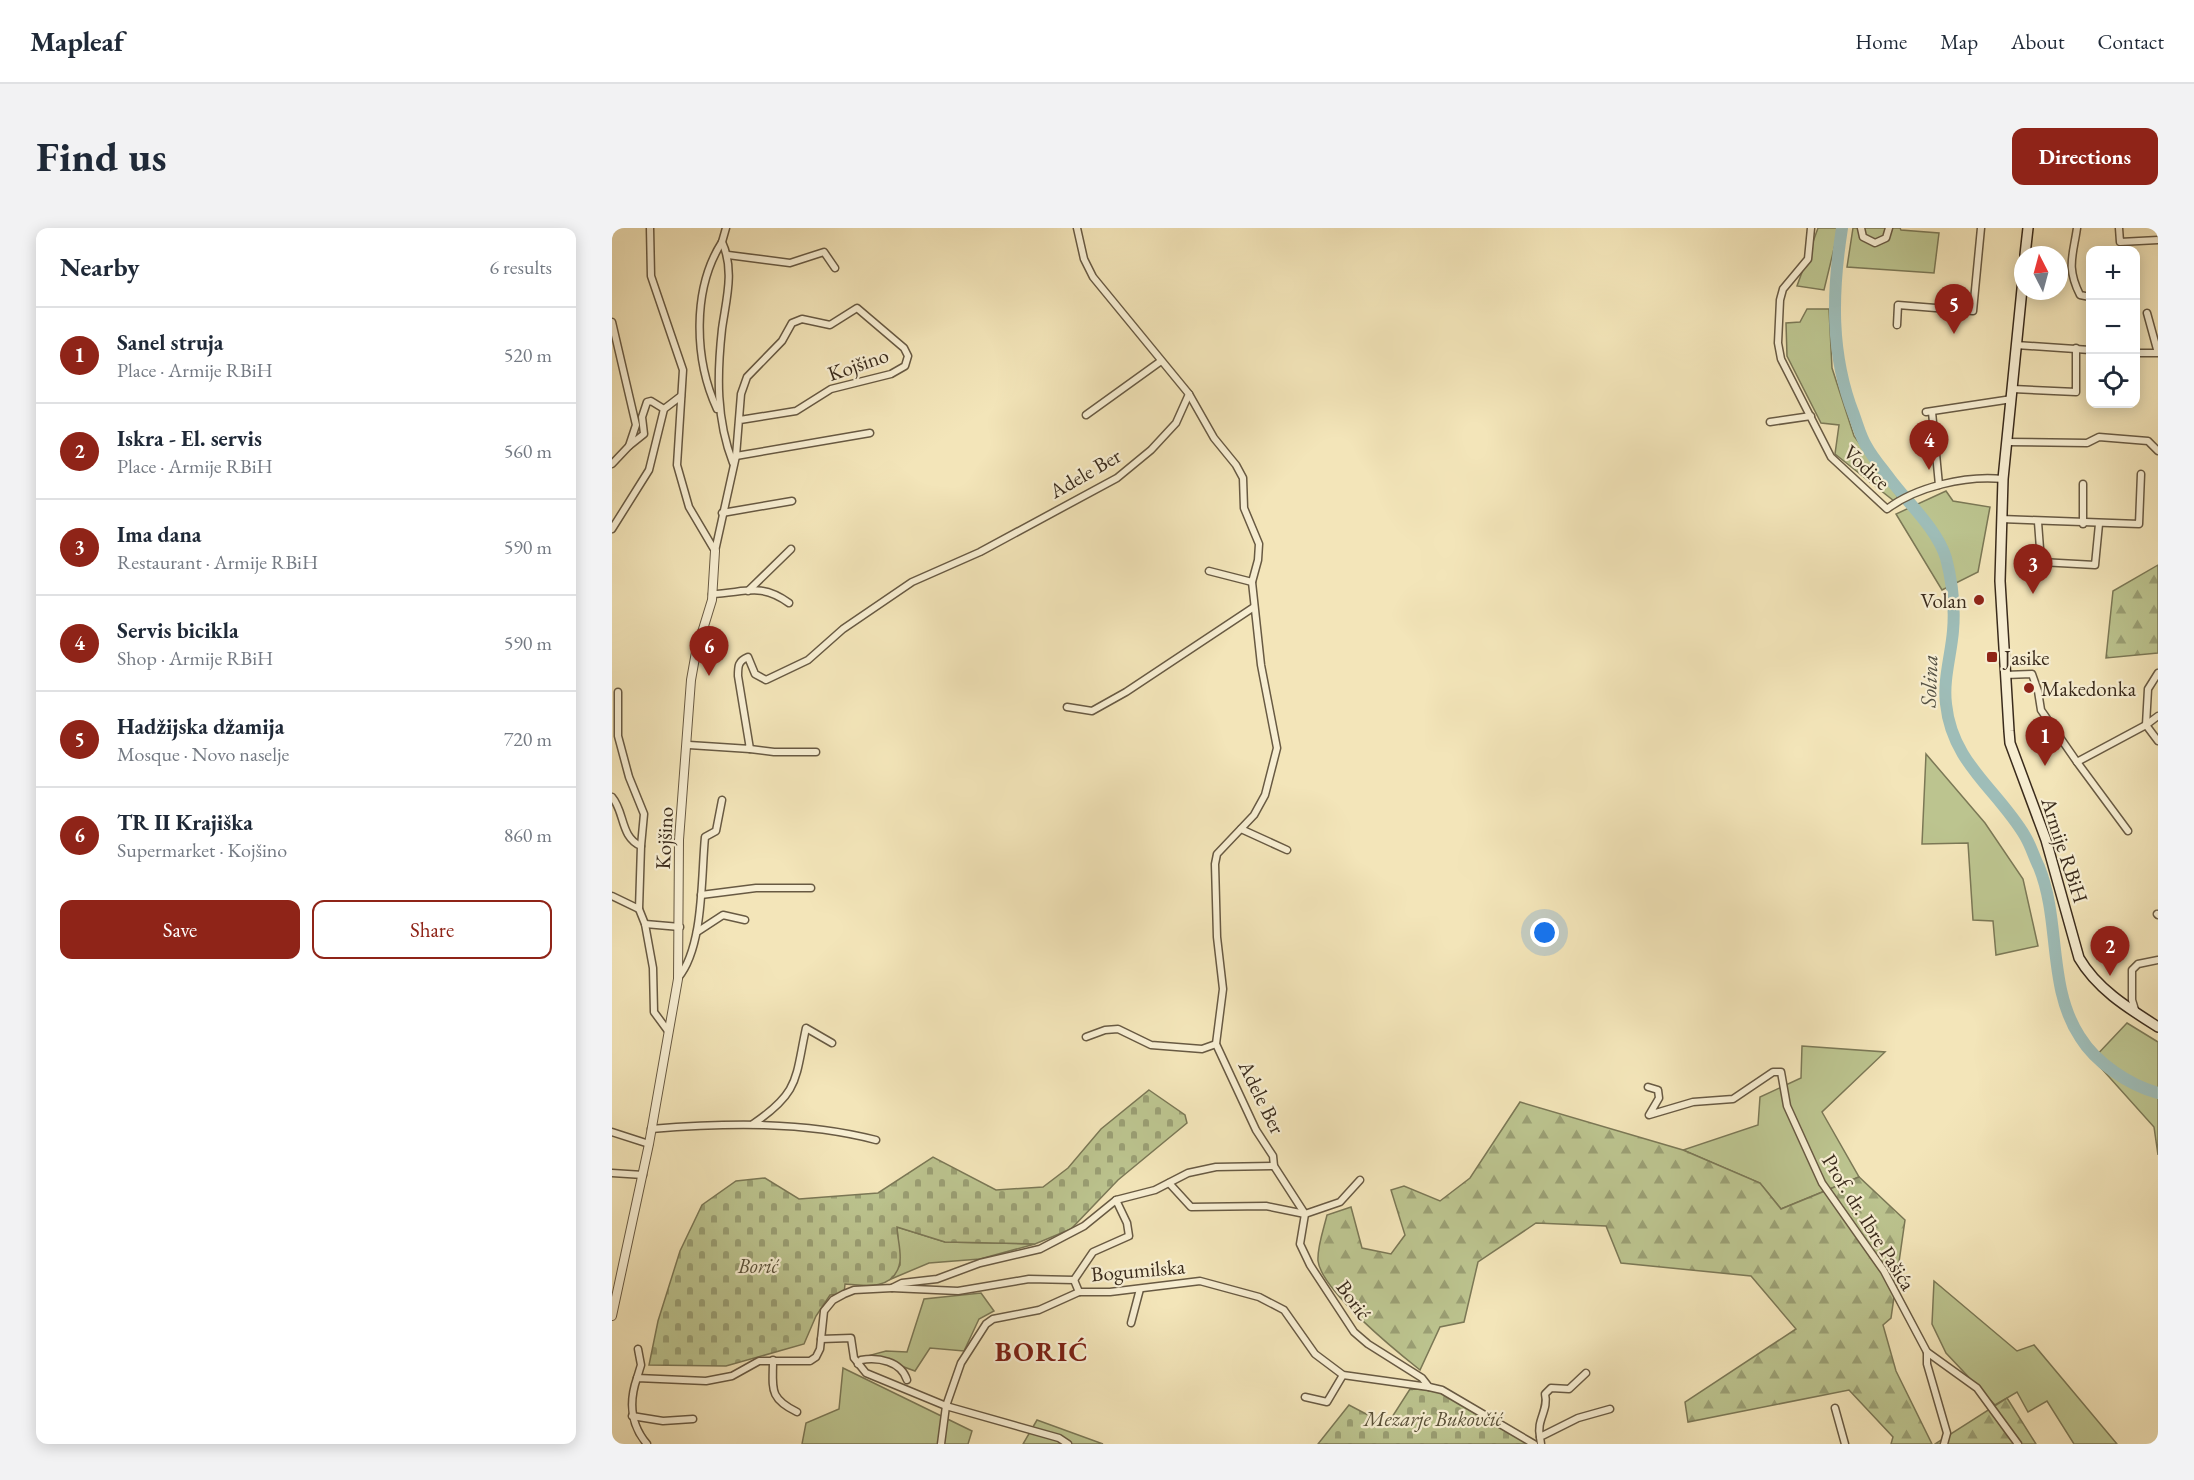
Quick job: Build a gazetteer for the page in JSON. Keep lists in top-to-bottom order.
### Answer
{
  "streets": {
    "main road": ["Armije RBiH"],
    "street": [
      "Kojšino",
      "Vodice",
      "Adele Ber",
      "Prof. dr. Ibre Pašića",
      "Bogumilska",
      "Borić"
    ]
  },
  "crossings": [
    ["Bogumilska", "Borić"]
  ],
  "districts": ["BORIĆ"],
  "water": ["Solina"],
  "parks": ["Borić", "Mezarje Bukovčić"],
  "places": {
    "other": ["Volan", "Makedonka"],
    "transit": ["Jasike"]
  },
  "north": "top",
  "page": {
    "header": "Mapleaf",
    "nav": [
      "Home",
      "Map",
      "About",
      "Contact"
    ],
    "buttons": [
      "Directions",
      ["Save", "Share"]
    ],
    "title": "Find us",
    "heading": ["Nearby", "6 results"],
    "map_buttons": ["+", "−"],
    "pins": [
      "5",
      "4",
      "3",
      "6",
      "1",
      "2"
    ],
    "list": [
      {
        "mark": "1",
        "name": "Sanel struja",
        "note": "Place · Armije RBiH",
        "value": "520 m"
      },
      {
        "mark": "2",
        "name": "Iskra - El. servis",
        "note": "Place · Armije RBiH",
        "value": "560 m"
      },
      {
        "mark": "3",
        "name": "Ima dana",
        "note": "Restaurant · Armije RBiH",
        "value": "590 m"
      },
      {
        "mark": "4",
        "name": "Servis bicikla",
        "note": "Shop · Armije RBiH",
        "value": "590 m"
      },
      {
        "mark": "5",
        "name": "Hadžijska džamija",
        "note": "Mosque · Novo naselje",
        "value": "720 m"
      },
      {
        "mark": "6",
        "name": "TR II Krajiška",
        "note": "Supermarket · Kojšino",
        "value": "860 m"
      }
    ]
  }
}
